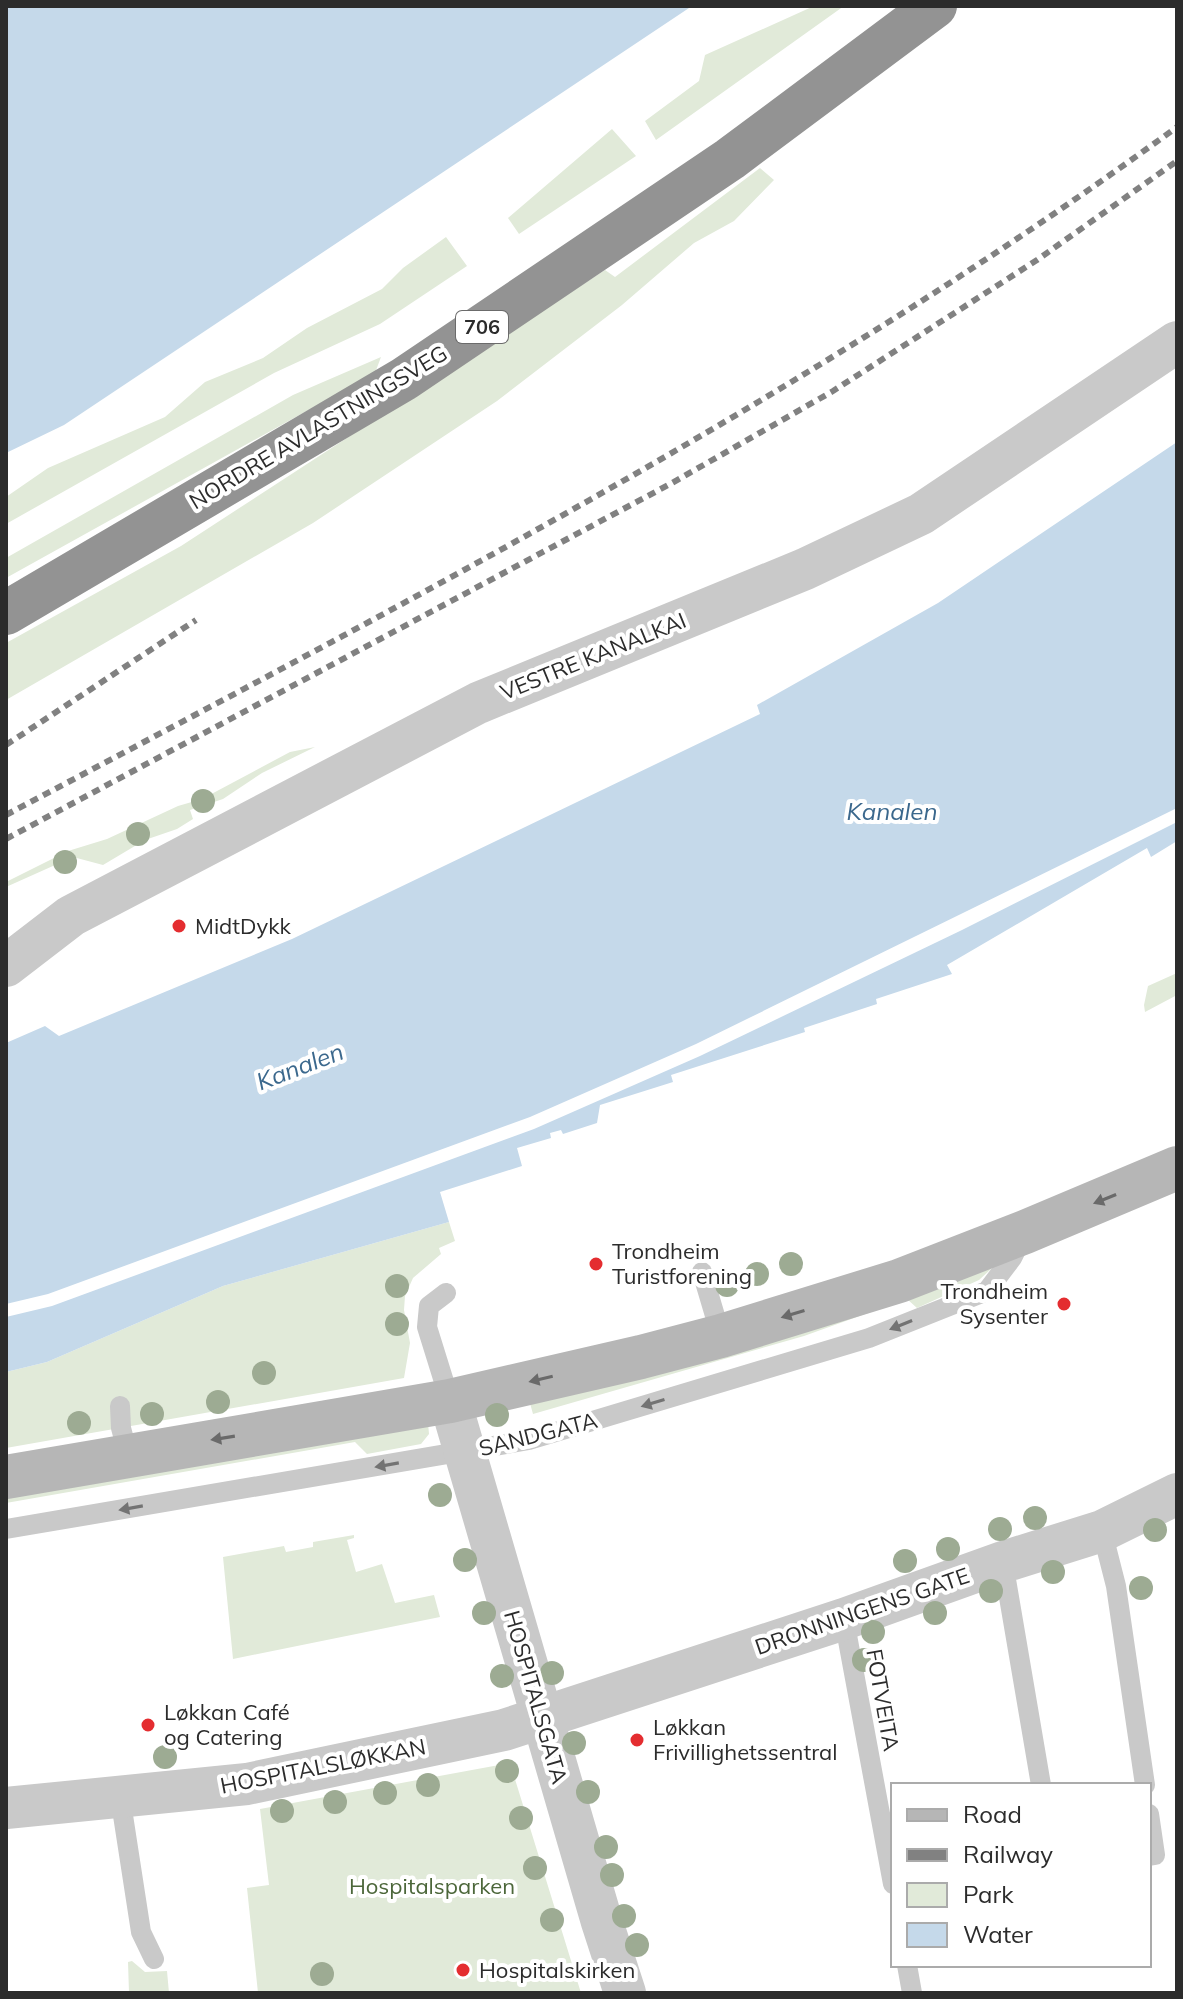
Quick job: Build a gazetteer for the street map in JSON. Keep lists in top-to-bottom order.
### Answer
{
  "streets": {
    "highway": ["706", "NORDRE AVLASTNINGSVEG"],
    "street": [
      "VESTRE KANALKAI",
      "DRONNINGENS GATE",
      "HOSPITALSGATA",
      "HOSPITALSLØKKAN"
    ],
    "lane": ["SANDGATA", "FOTVEITA"]
  },
  "crossings": [
    ["SANDGATA", "HOSPITALSGATA"],
    ["DRONNINGENS GATE", "HOSPITALSGATA"],
    ["DRONNINGENS GATE", "FOTVEITA"],
    ["DRONNINGENS GATE", "HOSPITALSLØKKAN"],
    ["HOSPITALSGATA", "HOSPITALSLØKKAN"]
  ],
  "one_way": ["SANDGATA"],
  "water": ["Kanalen"],
  "parks": ["Hospitalsparken"],
  "places": [
    "MidtDykk",
    "Trondheim Turistforening",
    "Trondheim Sysenter",
    "Løkkan Café og Catering",
    "Løkkan Frivillighetssentral",
    "Hospitalskirken"
  ],
  "legend": [
    "Road",
    "Railway",
    "Park",
    "Water"
  ]
}
